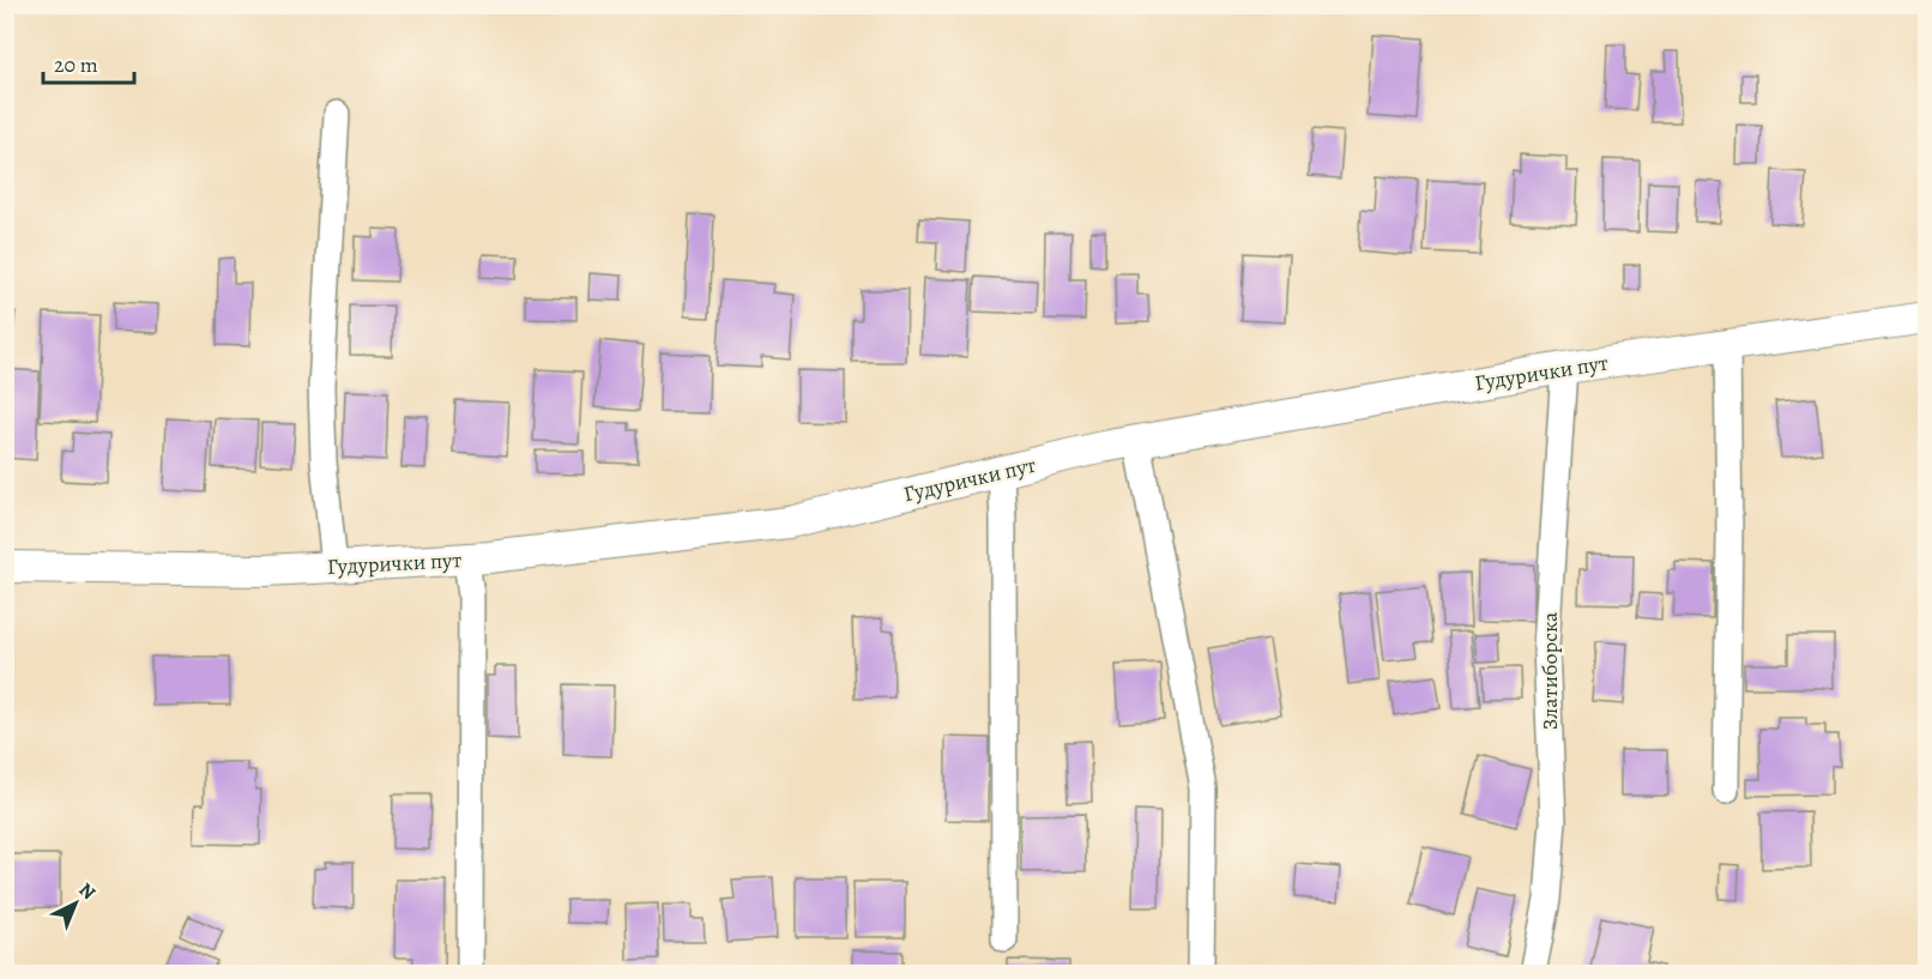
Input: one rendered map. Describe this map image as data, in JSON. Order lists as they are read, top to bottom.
{
  "streets": {
    "street": ["Гудурички пут", "Златиборска"]
  },
  "crossings": [
    ["Гудурички пут", "Златиборска"]
  ],
  "scale_bar": "20 m",
  "north": "top right"
}
